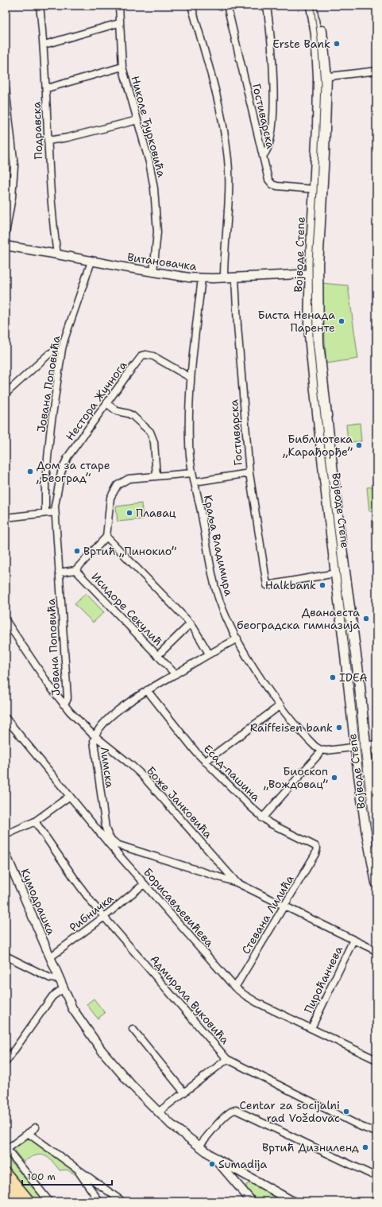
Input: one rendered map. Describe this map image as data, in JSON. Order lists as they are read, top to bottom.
{
  "streets": {
    "main road": ["Војводе Степе"],
    "street": [
      "Гостиварска",
      "Николе Ђурковића",
      "Подравска",
      "Витановачка",
      "Јована Поповића",
      "Нестора Жучнога",
      "Краља Владимира",
      "Исидоре Секулић",
      "Лимска",
      "Есад-пашина",
      "Боже Јанковића",
      "Кумодрашка",
      "Борисављевићева",
      "Рибничка",
      "Стевана Лилића",
      "Пироћанчева",
      "Адмирала Вуковића"
    ]
  },
  "crossings": [
    ["Гостиварска", "Војводе Степе"],
    ["Гостиварска", "Витановачка"],
    ["Николе Ђурковића", "Витановачка"],
    ["Подравска", "Витановачка"],
    ["Војводе Степе", "Витановачка"],
    ["Витановачка", "Јована Поповића"],
    ["Витановачка", "Краља Владимира"],
    ["Јована Поповића", "Нестора Жучнога"],
    ["Јована Поповића", "Исидоре Секулић"],
    ["Јована Поповића", "Боже Јанковића"],
    ["Нестора Жучнога", "Краља Владимира"],
    ["Краља Владимира", "Лимска"],
    ["Исидоре Секулић", "Лимска"],
    ["Лимска", "Есад-пашина"],
    ["Лимска", "Боже Јанковића"],
    ["Есад-пашина", "Стевана Лилића"],
    ["Боже Јанковића", "Стевана Лилића"],
    ["Боже Јанковића", "Пироћанчева"],
    ["Кумодрашка", "Рибничка"],
    ["Борисављевићева", "Рибничка"],
    ["Борисављевићева", "Стевана Лилића"],
    ["Борисављевићева", "Пироћанчева"],
    ["Рибничка", "Адмирала Вуковића"]
  ],
  "places": [
    "Erste Bank",
    "Биста Ненада Паренте",
    "Библиотека „Карађорђе”",
    "Дом за старе „Београд”",
    "Плавац",
    "Вртић „Пинокио”",
    "Halkbank",
    "Дванаеста београдска гимназија",
    "IDEA",
    "Raiffeisen bank",
    "Биоскоп „Вождовац”",
    "Centar za socijalni rad Voždovac",
    "Вртић Дизниленд",
    "Sumadija"
  ],
  "scale_bar": "100 m"
}
